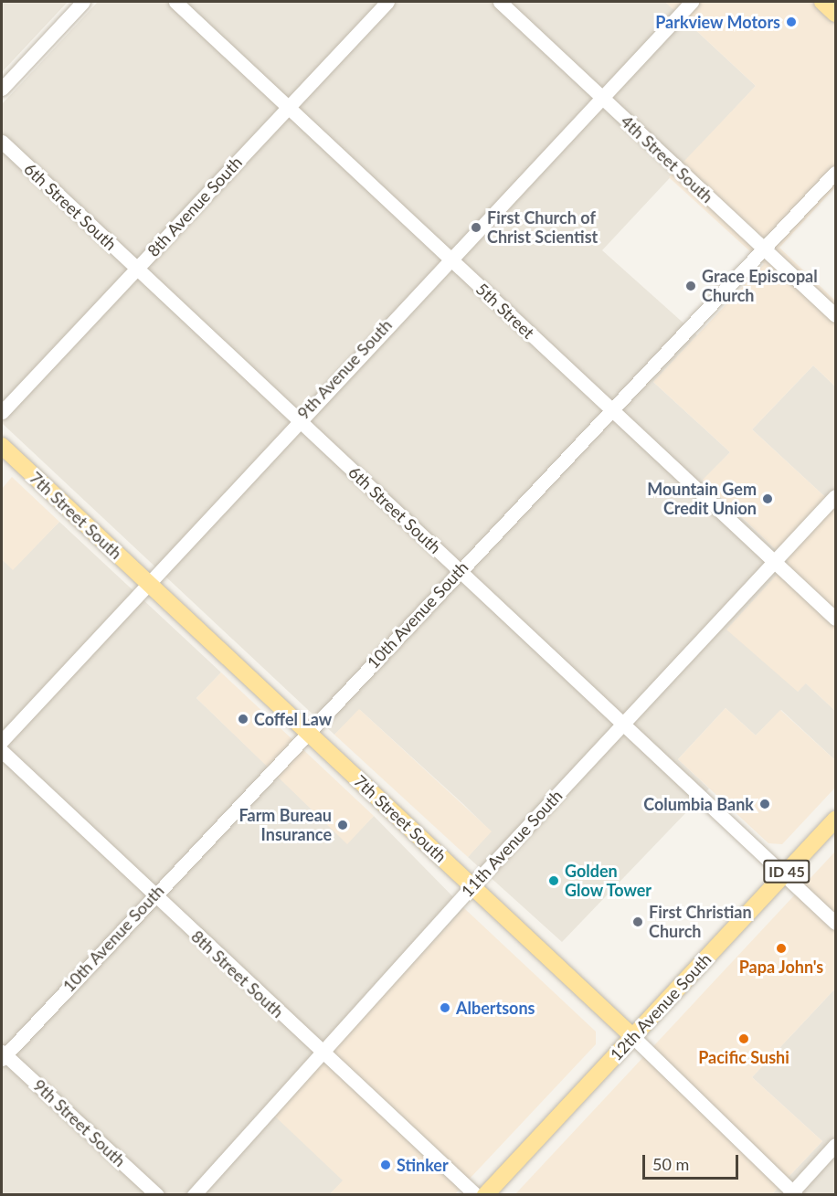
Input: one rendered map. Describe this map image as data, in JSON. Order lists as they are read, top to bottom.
{
  "streets": {
    "main road": ["7th Street South", "ID 45", "12th Avenue South"],
    "street": [
      "4th Street South",
      "6th Street South",
      "8th Avenue South",
      "5th Street",
      "9th Avenue South",
      "10th Avenue South",
      "11th Avenue South",
      "8th Street South",
      "9th Street South"
    ]
  },
  "crossings": [
    ["4th Street South", "9th Avenue South"],
    ["4th Street South", "10th Avenue South"],
    ["6th Street South", "8th Avenue South"],
    ["6th Street South", "9th Avenue South"],
    ["6th Street South", "10th Avenue South"],
    ["6th Street South", "11th Avenue South"],
    ["6th Street South", "12th Avenue South"],
    ["8th Avenue South", "5th Street"],
    ["5th Street", "9th Avenue South"],
    ["5th Street", "10th Avenue South"],
    ["5th Street", "11th Avenue South"],
    ["9th Avenue South", "7th Street South"],
    ["7th Street South", "10th Avenue South"],
    ["7th Street South", "11th Avenue South"],
    ["7th Street South", "12th Avenue South"],
    ["10th Avenue South", "8th Street South"],
    ["10th Avenue South", "9th Street South"],
    ["11th Avenue South", "8th Street South"]
  ],
  "places": [
    "Parkview Motors",
    "First Church of Christ Scientist",
    "Grace Episcopal Church",
    "Mountain Gem Credit Union",
    "Coffel Law",
    "Columbia Bank",
    "Farm Bureau Insurance",
    "Golden Glow Tower",
    "First Christian Church",
    "Papa John's",
    "Albertsons",
    "Pacific Sushi",
    "Stinker"
  ],
  "scale_bar": "50 m"
}
